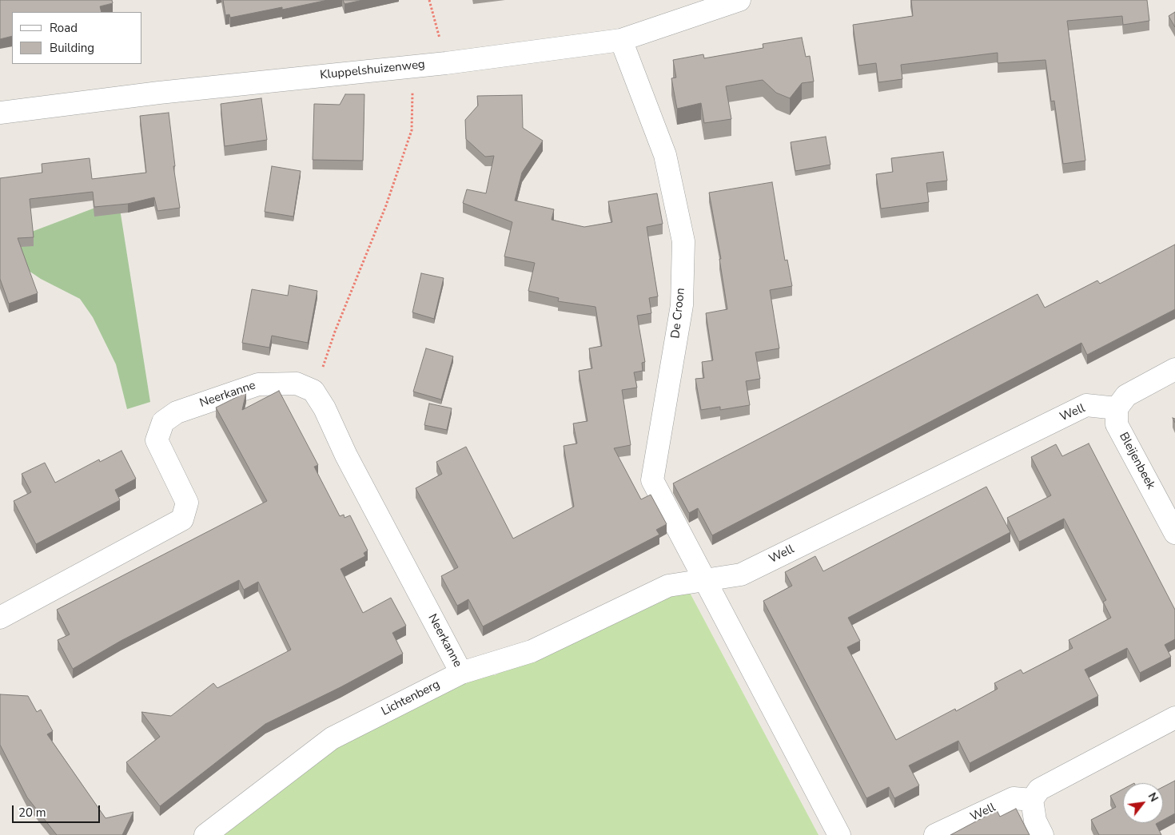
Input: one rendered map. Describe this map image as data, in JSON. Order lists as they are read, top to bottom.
{
  "streets": {
    "street": [
      "Kluppelshuizenweg",
      "De Croon",
      "Neerkanne",
      "Well",
      "Bleijenbeek",
      "Lichtenberg"
    ]
  },
  "crossings": [
    ["Kluppelshuizenweg", "De Croon"],
    ["De Croon", "Well"],
    ["De Croon", "Lichtenberg"],
    ["Neerkanne", "Lichtenberg"],
    ["Well", "Bleijenbeek"],
    ["Well", "Lichtenberg"]
  ],
  "legend": ["Road", "Building"],
  "scale_bar": "20 m",
  "north": "top right"
}
